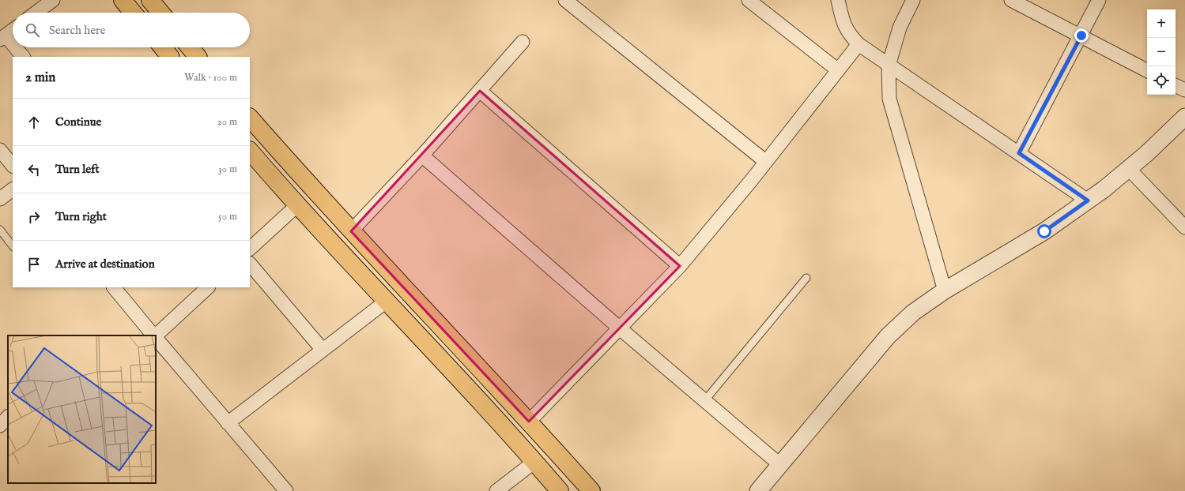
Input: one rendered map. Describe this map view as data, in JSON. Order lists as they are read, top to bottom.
{
  "page": {
    "map_buttons": ["+", "−"],
    "search": "Search here",
    "heading": ["2 min", "Walk · 100 m"],
    "list": [
      ["Continue", "20 m"],
      ["Turn left", "30 m"],
      ["Turn right", "50 m"],
      "Arrive at destination"
    ]
  }
}
